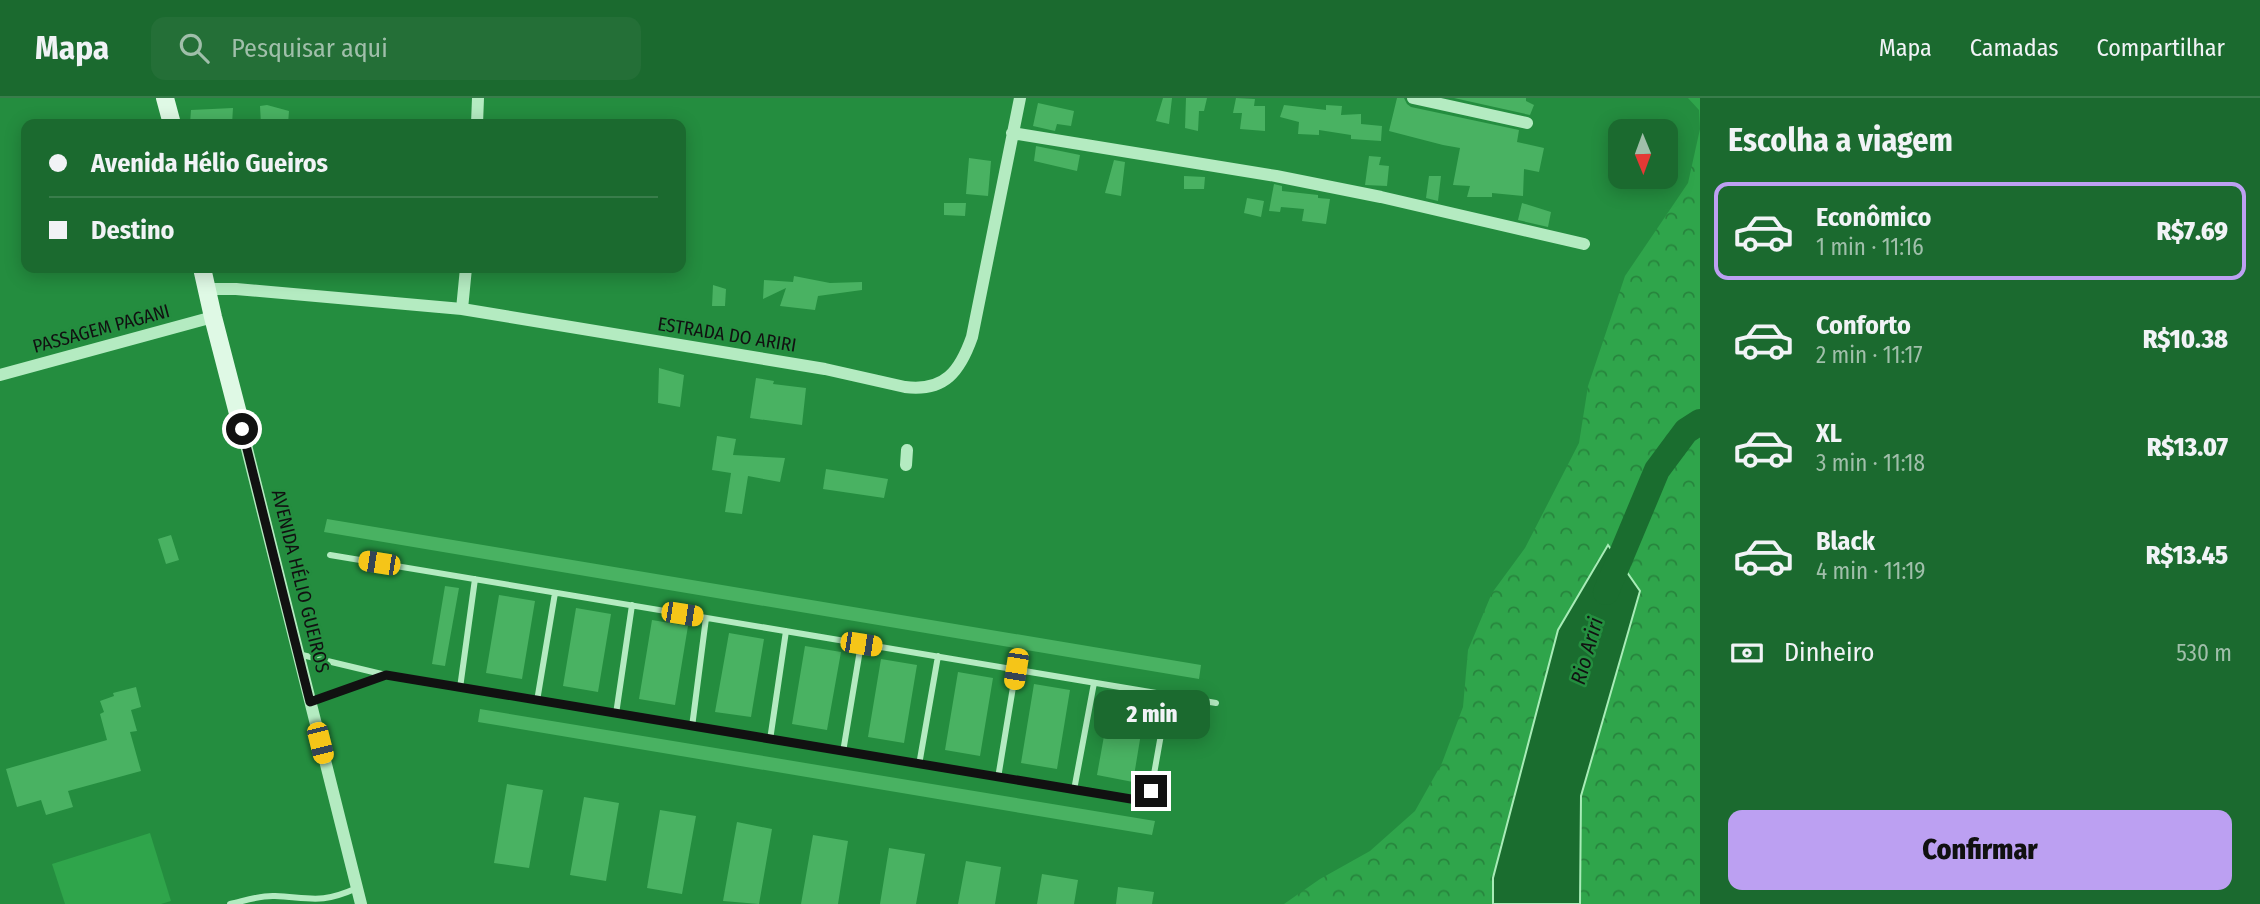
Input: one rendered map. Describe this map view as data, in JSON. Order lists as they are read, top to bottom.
{
  "streets": {
    "main road": ["AVENIDA HÉLIO GUEIROS"],
    "street": ["PASSAGEM PAGANI", "ESTRADA DO ARIRI"]
  },
  "crossings": [
    ["PASSAGEM PAGANI", "AVENIDA HÉLIO GUEIROS"],
    ["ESTRADA DO ARIRI", "AVENIDA HÉLIO GUEIROS"]
  ],
  "water": ["Rio Ariri"],
  "north": "bottom",
  "page": {
    "header": "Mapa",
    "search": "Pesquisar aqui",
    "nav": ["Mapa", "Camadas", "Compartilhar"],
    "heading": "Escolha a viagem",
    "banner": ["Avenida Hélio Gueiros", "Destino"],
    "list": [
      {
        "name": "Econômico",
        "note": "1 min · 11:16",
        "value": "R$7.69"
      },
      {
        "name": "Conforto",
        "note": "2 min · 11:17",
        "value": "R$10.38"
      },
      {
        "name": "XL",
        "note": "3 min · 11:18",
        "value": "R$13.07"
      },
      {
        "name": "Black",
        "note": "4 min · 11:19",
        "value": "R$13.45"
      }
    ],
    "pay": ["Dinheiro", "530 m"],
    "bubble": "2 min",
    "buttons": "Confirmar"
  }
}
